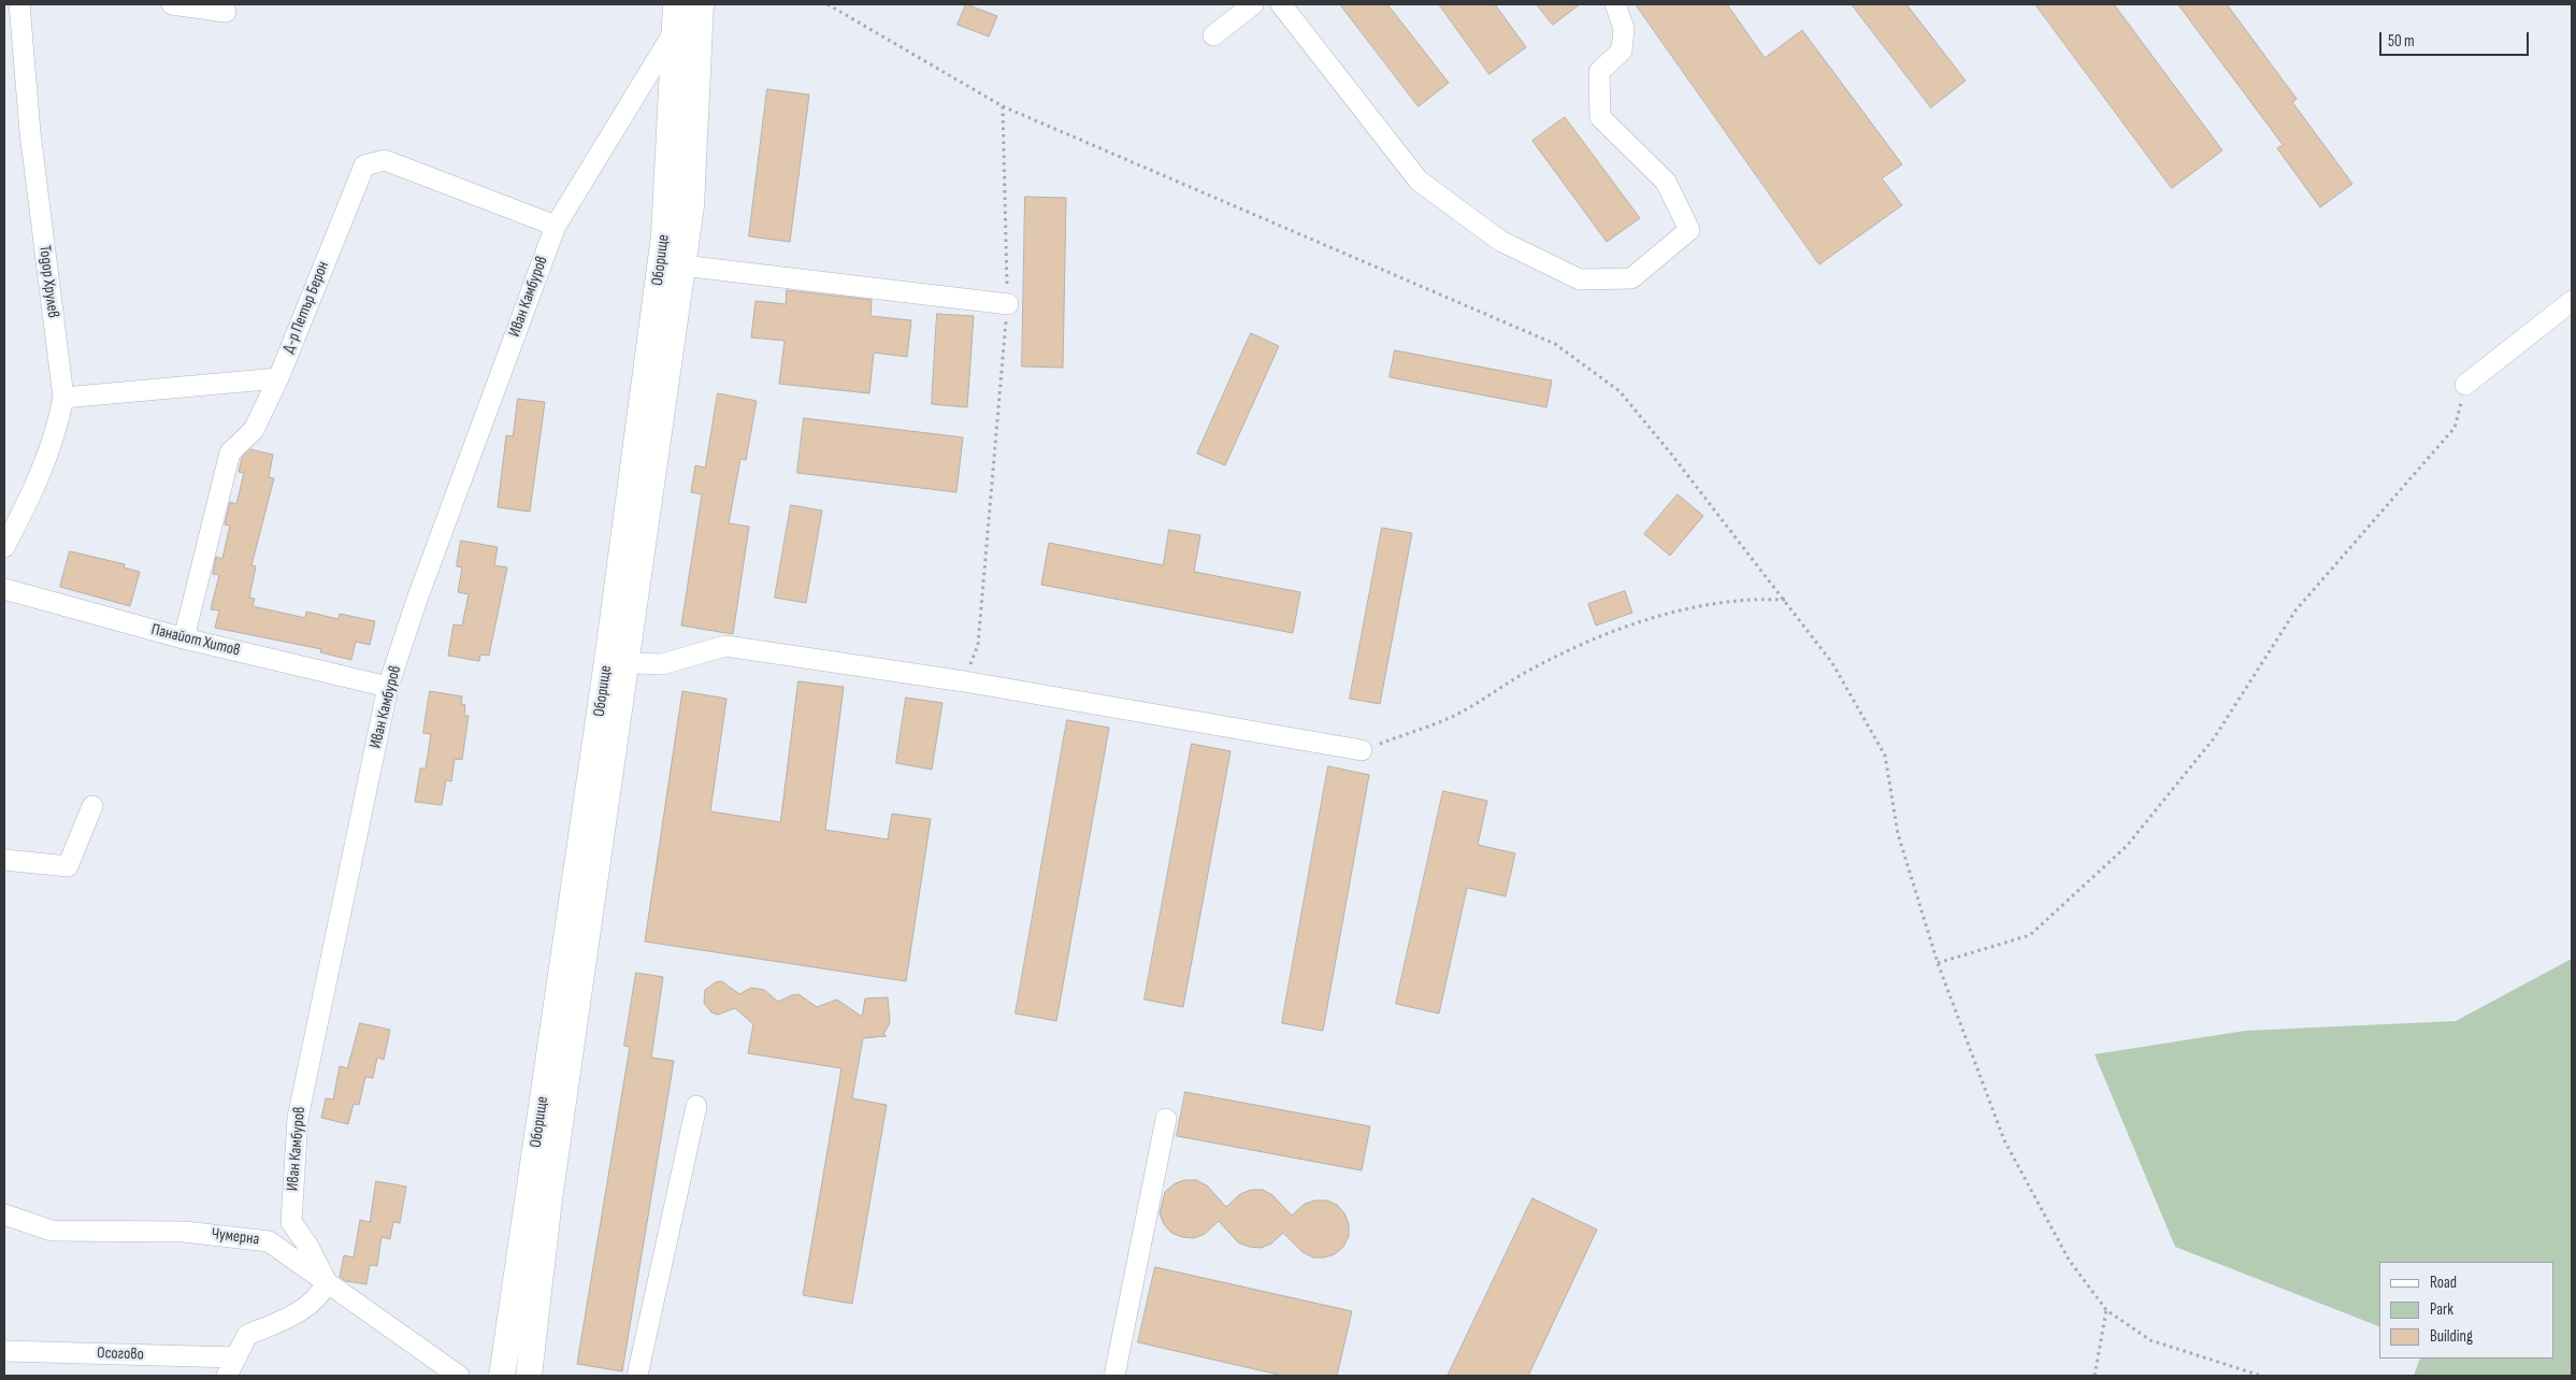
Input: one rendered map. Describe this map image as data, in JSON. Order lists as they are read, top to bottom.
{
  "streets": {
    "main road": ["Оборище"],
    "street": [
      "Тодор Хрулев",
      "Иван Камбуров",
      "Д-р Петър Берон",
      "Панайот Хитов",
      "Чумерна",
      "Осогово"
    ]
  },
  "crossings": [
    ["Оборище", "Иван Камбуров"],
    ["Иван Камбуров", "Д-р Петър Берон"],
    ["Иван Камбуров", "Панайот Хитов"],
    ["Иван Камбуров", "Чумерна"],
    ["Д-р Петър Берон", "Панайот Хитов"]
  ],
  "legend": ["Road", "Park", "Building"],
  "scale_bar": "50 m"
}
